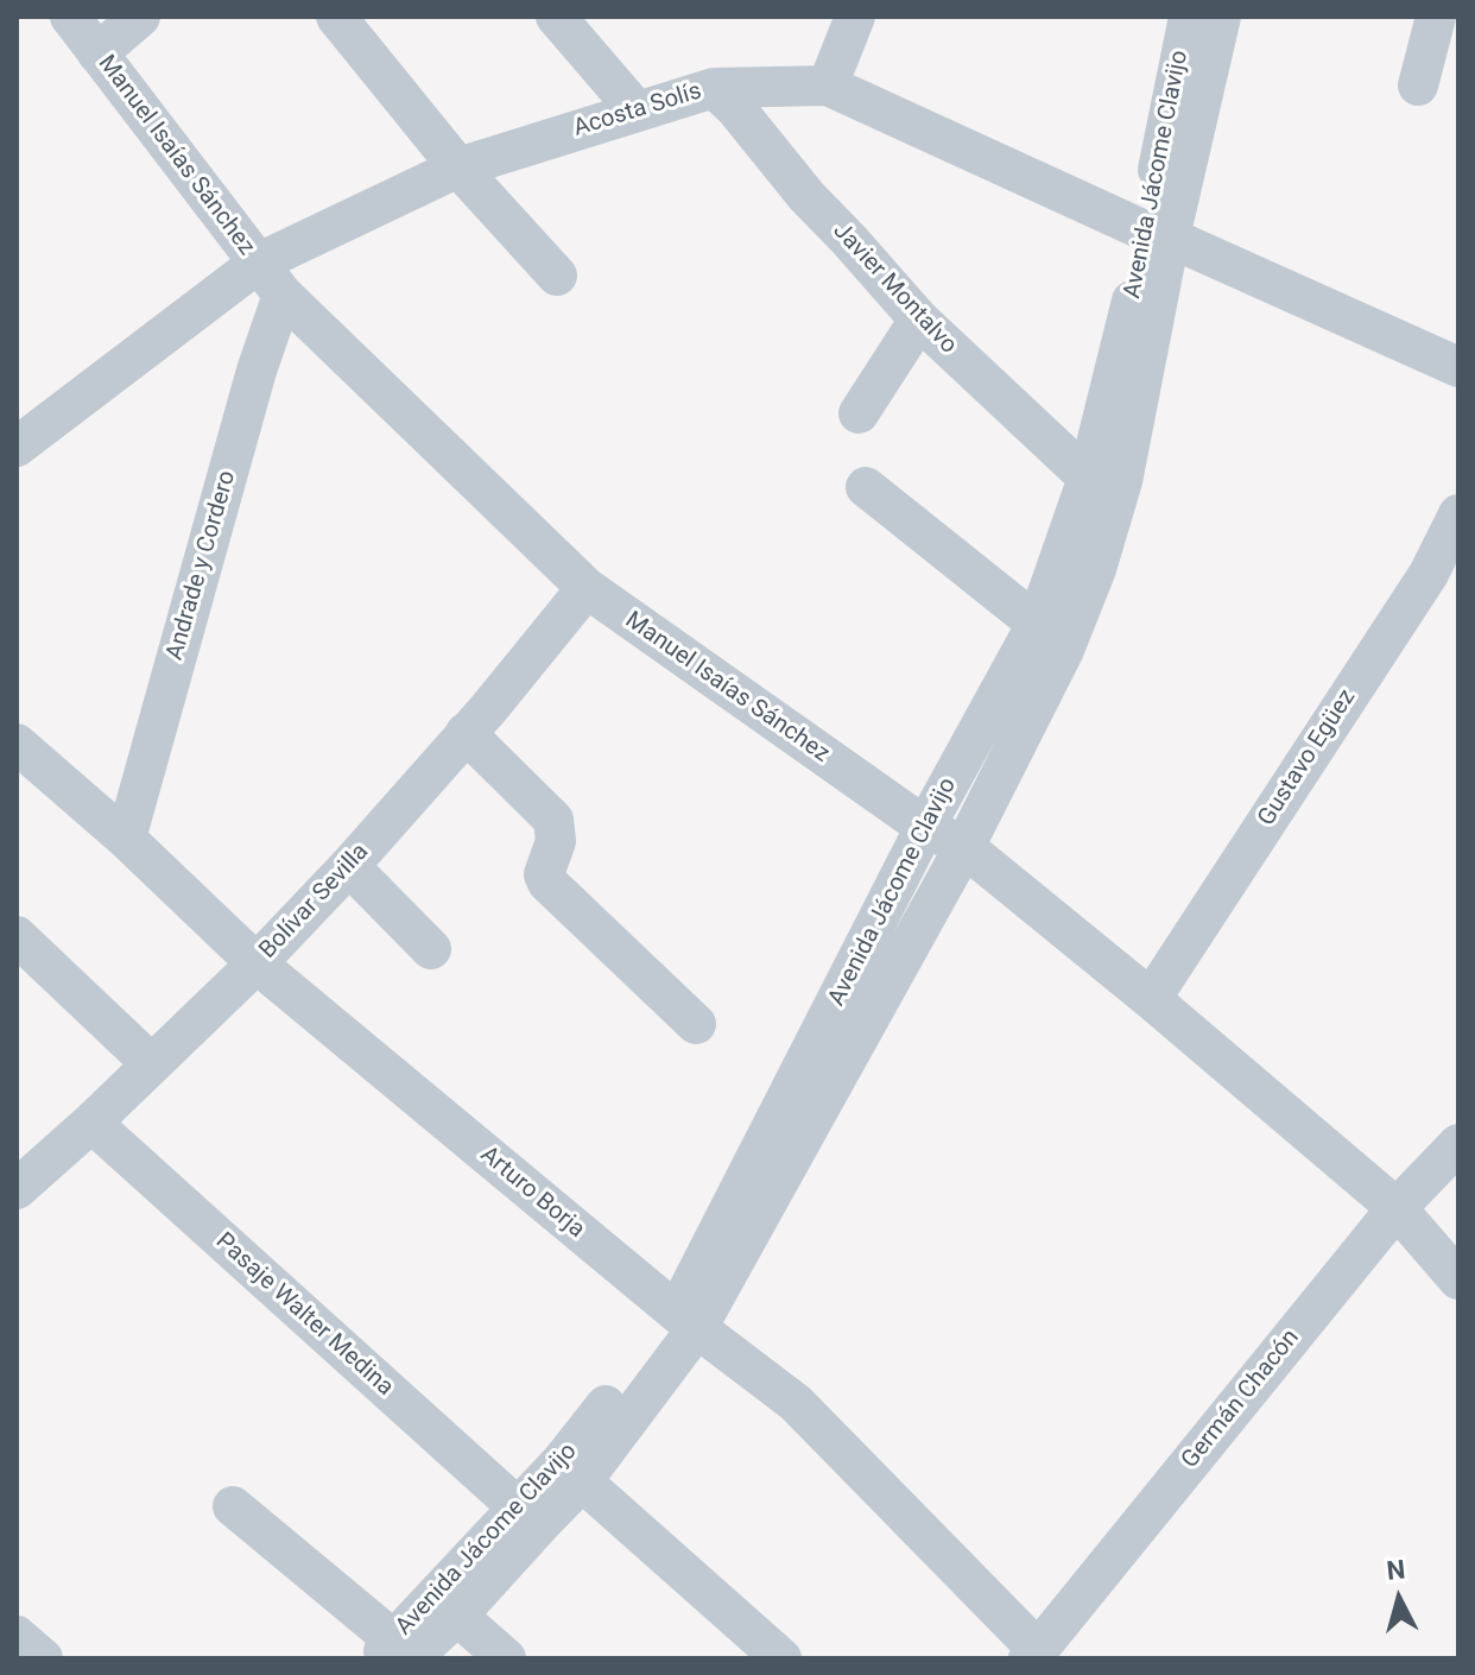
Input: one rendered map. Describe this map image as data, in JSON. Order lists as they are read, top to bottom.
{
  "streets": {
    "street": [
      "Acosta Solís",
      "Manuel Isaías Sánchez",
      "Avenida Jácome Clavijo",
      "Javier Montalvo",
      "Andrade y Cordero",
      "Gustavo Egüez",
      "Bolívar Sevilla",
      "Arturo Borja",
      "Pasaje Walter Medina",
      "Germán Chacón"
    ]
  },
  "crossings": [
    ["Acosta Solís", "Manuel Isaías Sánchez"],
    ["Acosta Solís", "Avenida Jácome Clavijo"],
    ["Acosta Solís", "Javier Montalvo"],
    ["Manuel Isaías Sánchez", "Avenida Jácome Clavijo"],
    ["Manuel Isaías Sánchez", "Andrade y Cordero"],
    ["Manuel Isaías Sánchez", "Gustavo Egüez"],
    ["Manuel Isaías Sánchez", "Bolívar Sevilla"],
    ["Manuel Isaías Sánchez", "Germán Chacón"],
    ["Avenida Jácome Clavijo", "Javier Montalvo"],
    ["Avenida Jácome Clavijo", "Arturo Borja"],
    ["Avenida Jácome Clavijo", "Pasaje Walter Medina"],
    ["Andrade y Cordero", "Arturo Borja"],
    ["Bolívar Sevilla", "Arturo Borja"],
    ["Bolívar Sevilla", "Pasaje Walter Medina"],
    ["Arturo Borja", "Germán Chacón"]
  ],
  "north": "top"
}
